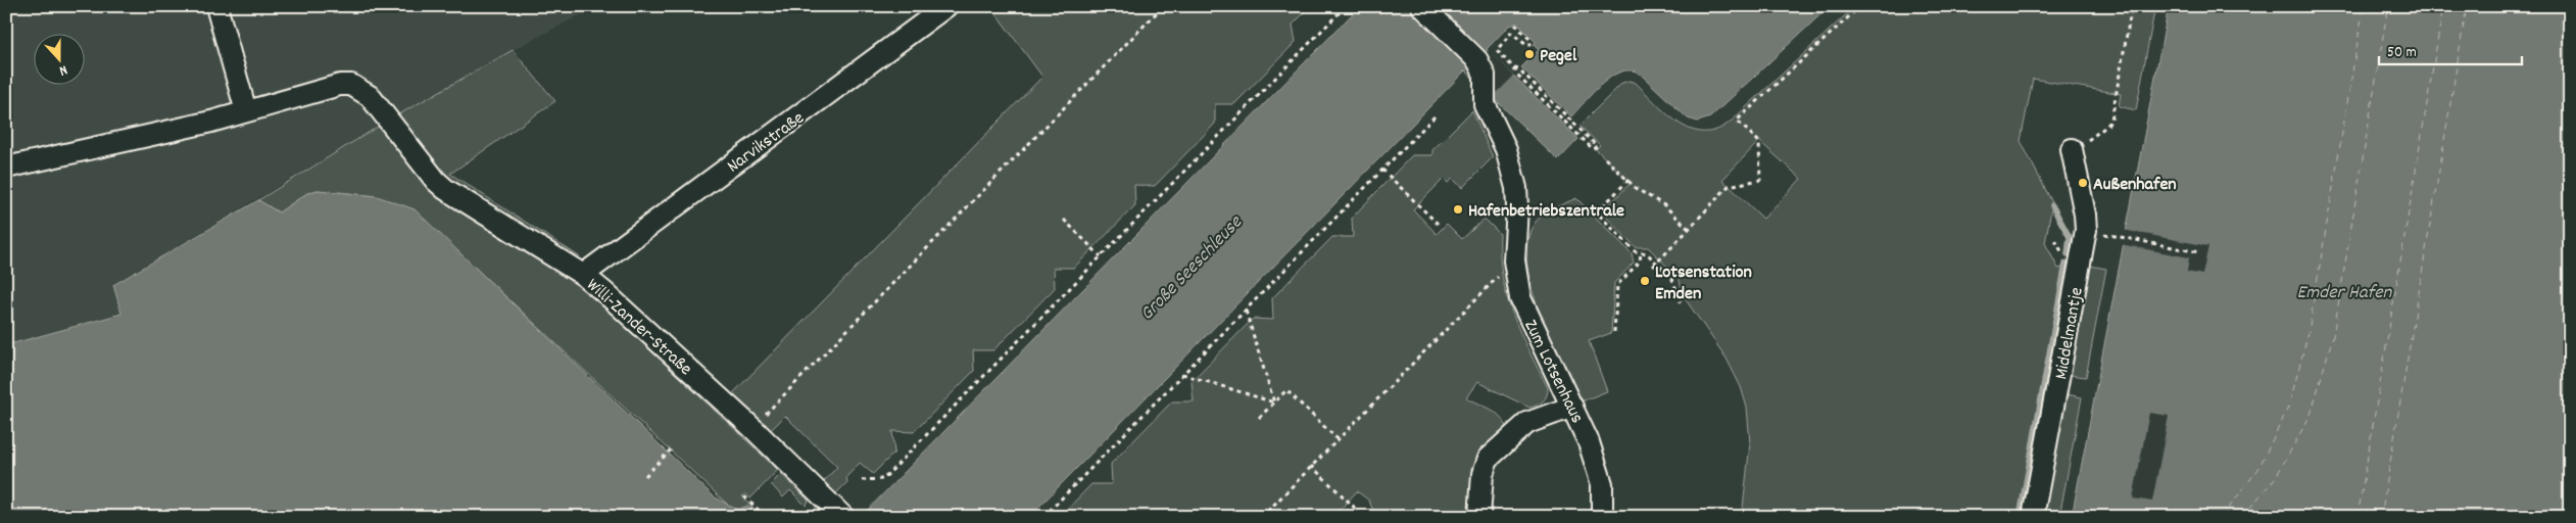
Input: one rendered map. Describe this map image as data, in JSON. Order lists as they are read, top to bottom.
{
  "streets": {
    "street": [
      "Narvikstraße",
      "Willi-Zander-Straße",
      "Middelmantje",
      "Zum Lotsenhaus"
    ]
  },
  "crossings": [
    ["Narvikstraße", "Willi-Zander-Straße"]
  ],
  "water": ["Große Seeschleuse", "Emder Hafen"],
  "places": [
    "Pegel",
    "Außenhafen",
    "Hafenbetriebszentrale",
    "Lotsenstation Emden"
  ],
  "scale_bar": "50 m",
  "north": "bottom"
}
